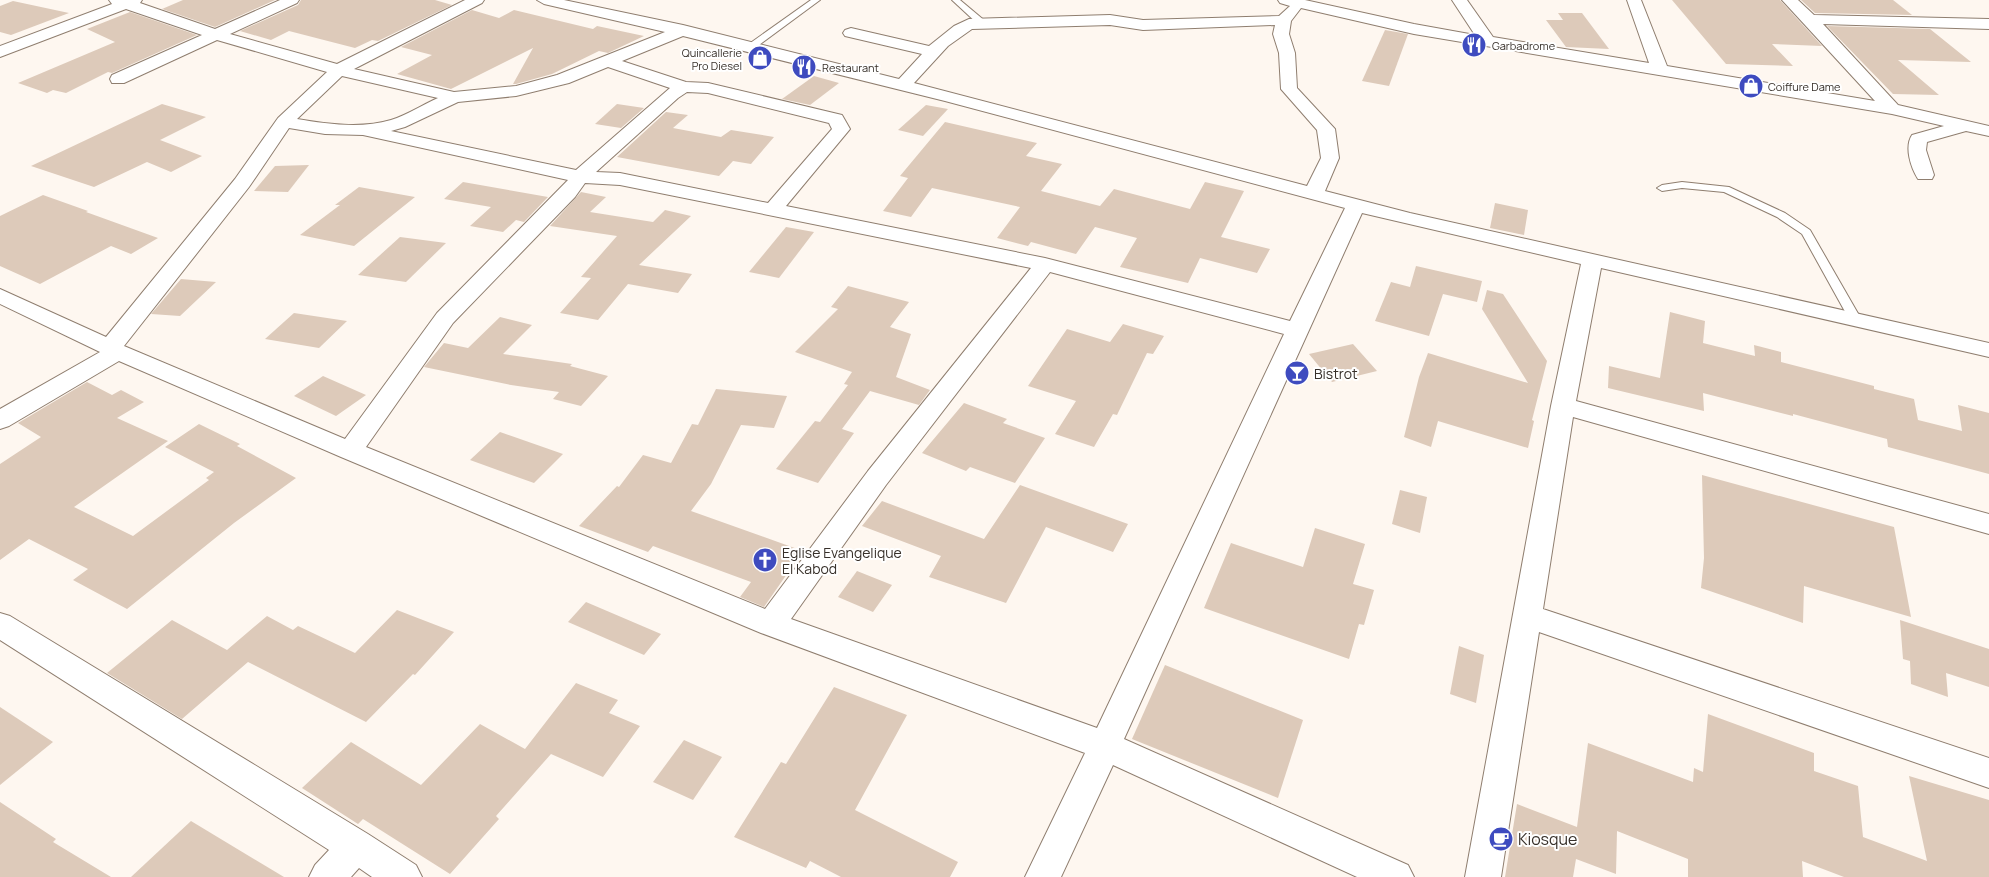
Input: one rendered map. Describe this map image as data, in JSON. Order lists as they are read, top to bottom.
{
  "places": {
    "restaurant": ["Garbadrome", "Restaurant"],
    "shop": ["Quincallerie Pro Diesel", "Coiffure Dame"],
    "bar": ["Bistrot"],
    "church": ["Eglise Evangelique El Kabod"],
    "cafe": ["Kiosque"]
  }
}
